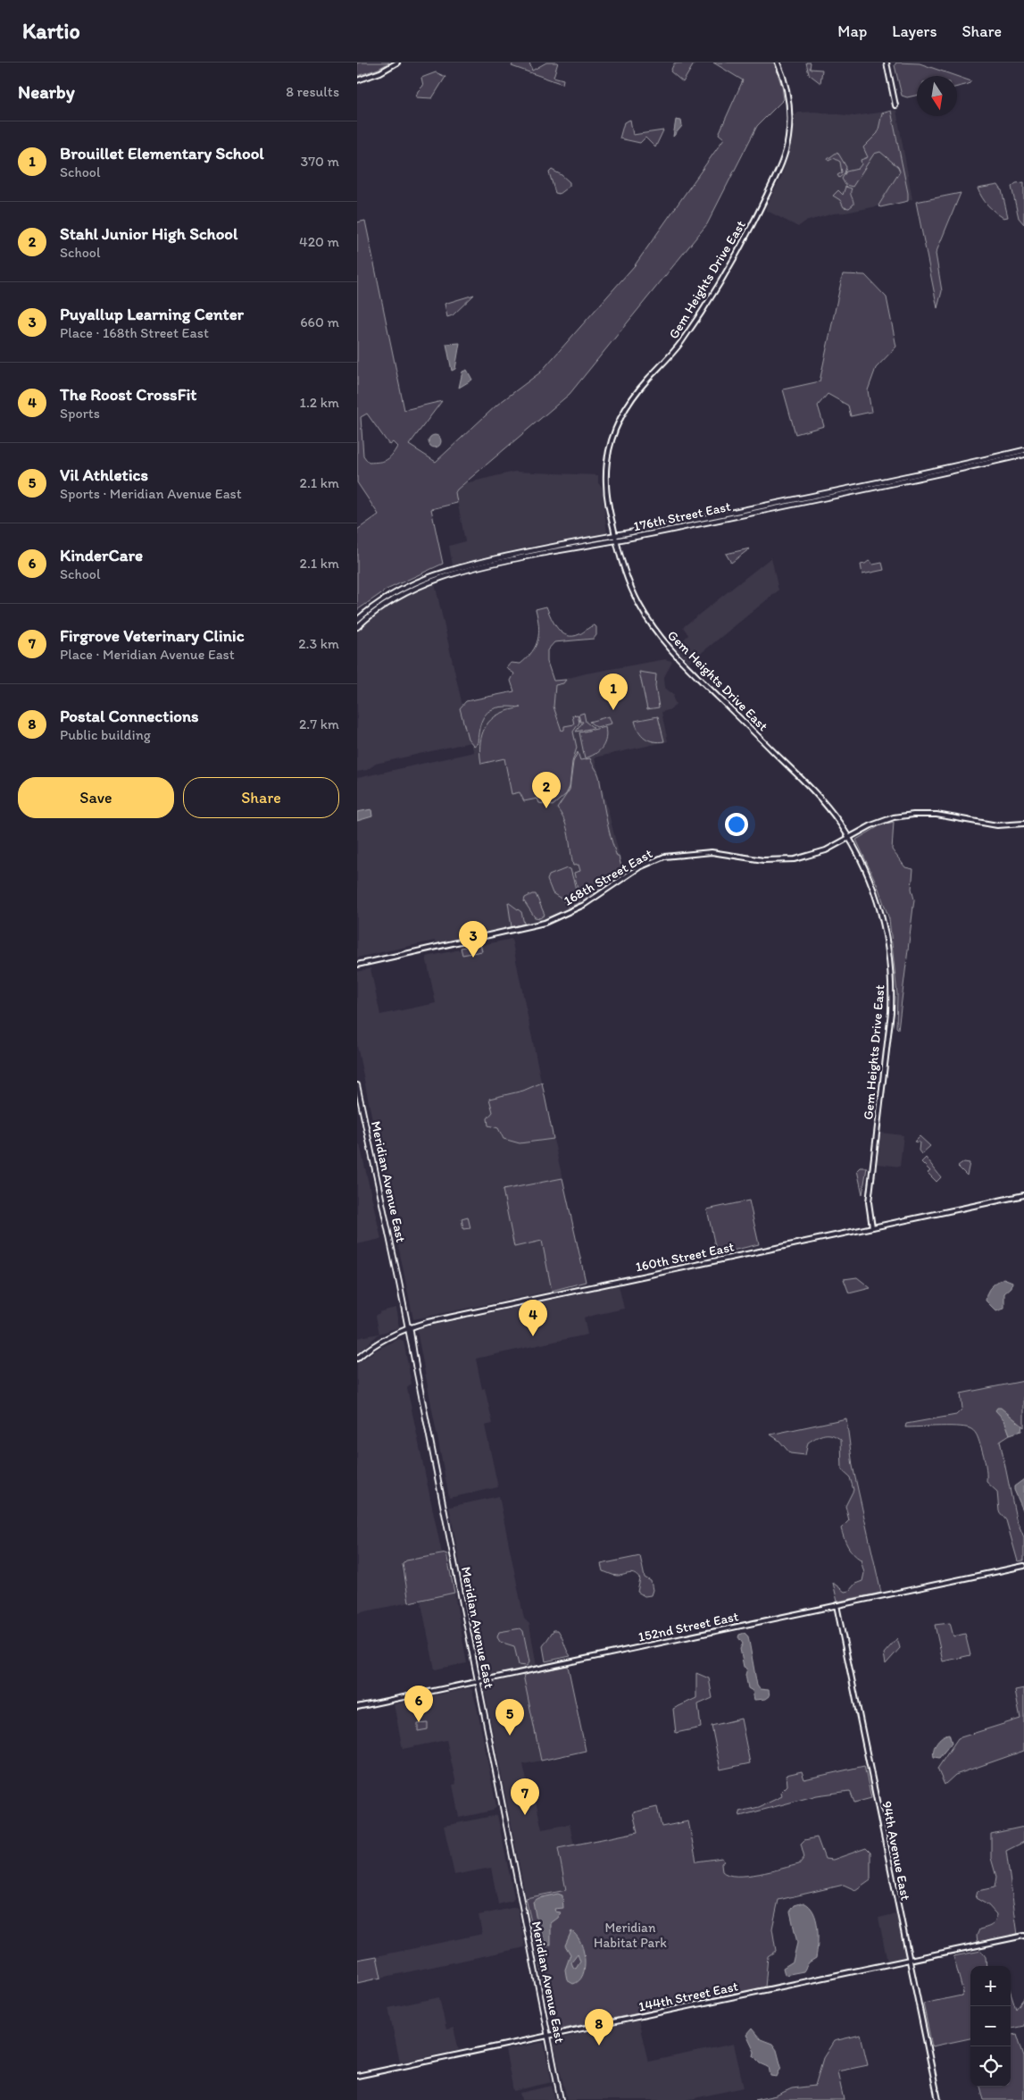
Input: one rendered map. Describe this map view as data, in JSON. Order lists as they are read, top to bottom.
{
  "streets": {
    "main road": ["176th Street East", "Meridian Avenue East"],
    "street": [
      "Gem Heights Drive East",
      "168th Street East",
      "160th Street East",
      "152nd Street East",
      "94th Avenue East",
      "144th Street East"
    ]
  },
  "crossings": [
    ["Gem Heights Drive East", "176th Street East"],
    ["Gem Heights Drive East", "168th Street East"],
    ["Gem Heights Drive East", "160th Street East"],
    ["Meridian Avenue East", "160th Street East"],
    ["Meridian Avenue East", "152nd Street East"],
    ["Meridian Avenue East", "144th Street East"],
    ["152nd Street East", "94th Avenue East"],
    ["94th Avenue East", "144th Street East"]
  ],
  "parks": ["Meridian Habitat Park"],
  "north": "bottom",
  "page": {
    "header": "Kartio",
    "nav": ["Map", "Layers", "Share"],
    "heading": ["Nearby", "8 results"],
    "list": [
      {
        "mark": "1",
        "name": "Brouillet Elementary School",
        "note": "School",
        "value": "370 m"
      },
      {
        "mark": "2",
        "name": "Stahl Junior High School",
        "note": "School",
        "value": "420 m"
      },
      {
        "mark": "3",
        "name": "Puyallup Learning Center",
        "note": "Place · 168th Street East",
        "value": "660 m"
      },
      {
        "mark": "4",
        "name": "The Roost CrossFit",
        "note": "Sports",
        "value": "1.2 km"
      },
      {
        "mark": "5",
        "name": "Vil Athletics",
        "note": "Sports · Meridian Avenue East",
        "value": "2.1 km"
      },
      {
        "mark": "6",
        "name": "KinderCare",
        "note": "School",
        "value": "2.1 km"
      },
      {
        "mark": "7",
        "name": "Firgrove Veterinary Clinic",
        "note": "Place · Meridian Avenue East",
        "value": "2.3 km"
      },
      {
        "mark": "8",
        "name": "Postal Connections",
        "note": "Public building",
        "value": "2.7 km"
      }
    ],
    "pins": [
      "1",
      "2",
      "3",
      "4",
      "6",
      "5",
      "7",
      "8"
    ],
    "buttons": ["Save", "Share"],
    "map_buttons": ["+", "−"]
  }
}
